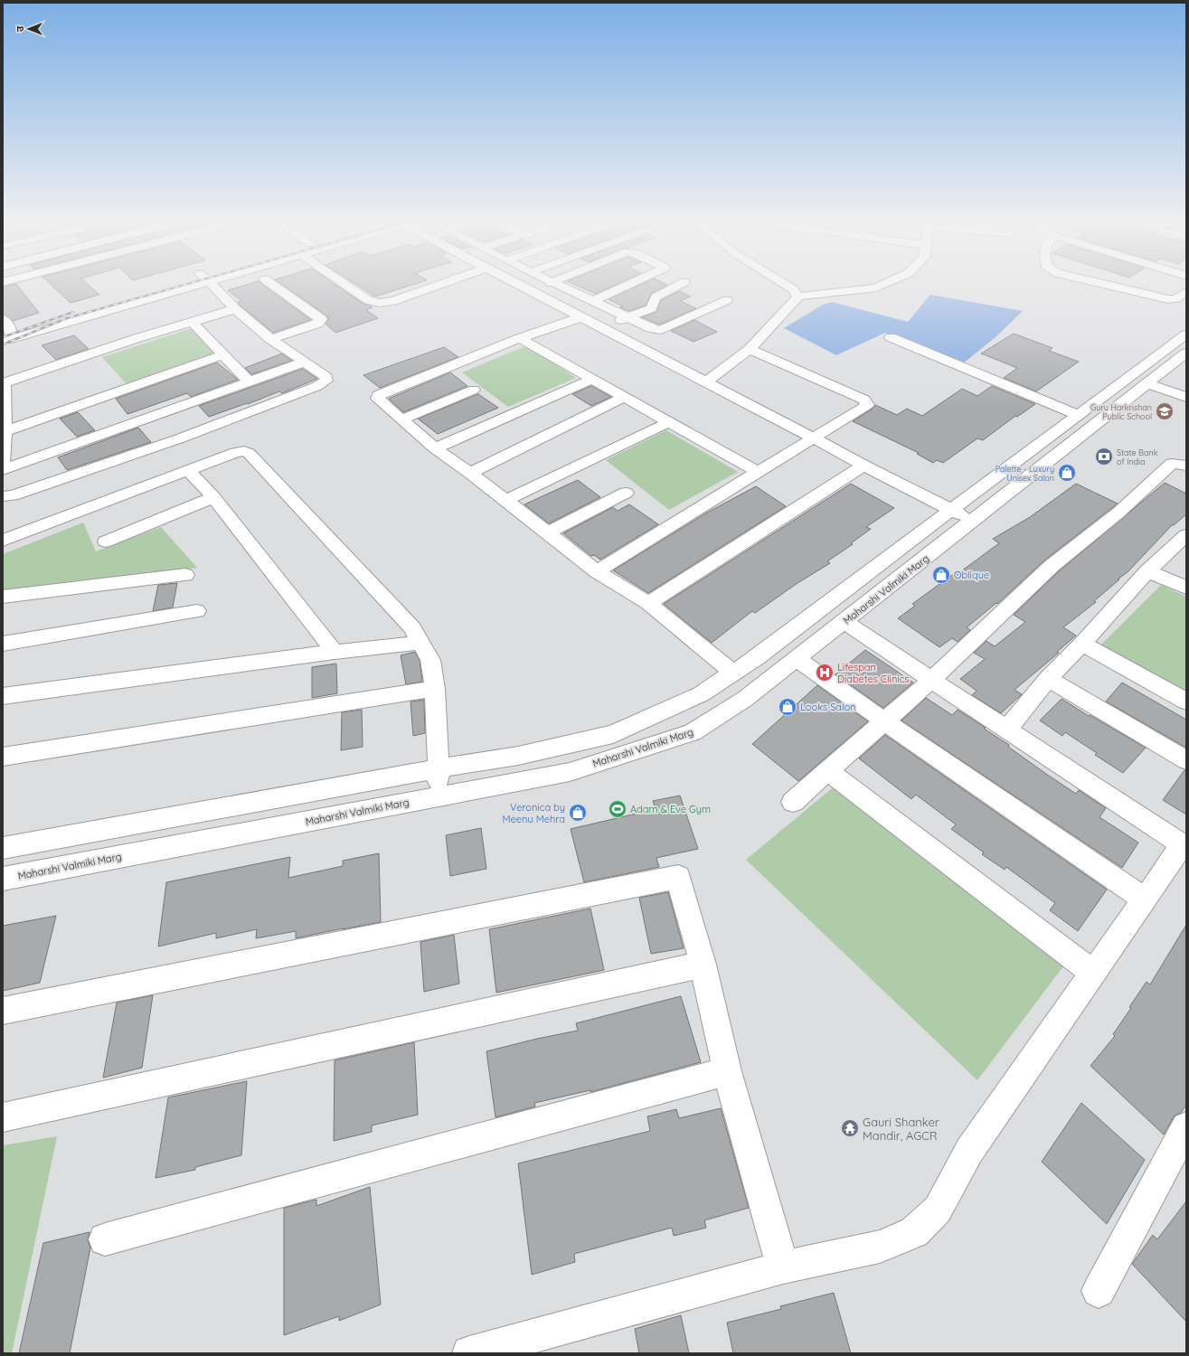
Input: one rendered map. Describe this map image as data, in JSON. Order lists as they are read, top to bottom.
{
  "streets": {
    "street": ["Maharshi Valmiki Marg"]
  },
  "places": {
    "school or university": ["Guru Harkrishan Public School"],
    "bank": ["State Bank of India"],
    "shop": [
      "Palette - Luxury Unisex Salon",
      "Oblique",
      "Looks Salon",
      "Veronica by Meenu Mehra"
    ],
    "hospital": ["Lifespan Diabetes Clinics"],
    "sports": ["Adam & Eve Gym"],
    "temple": ["Gauri Shanker Mandir, AGCR"]
  },
  "north": "left"
}
